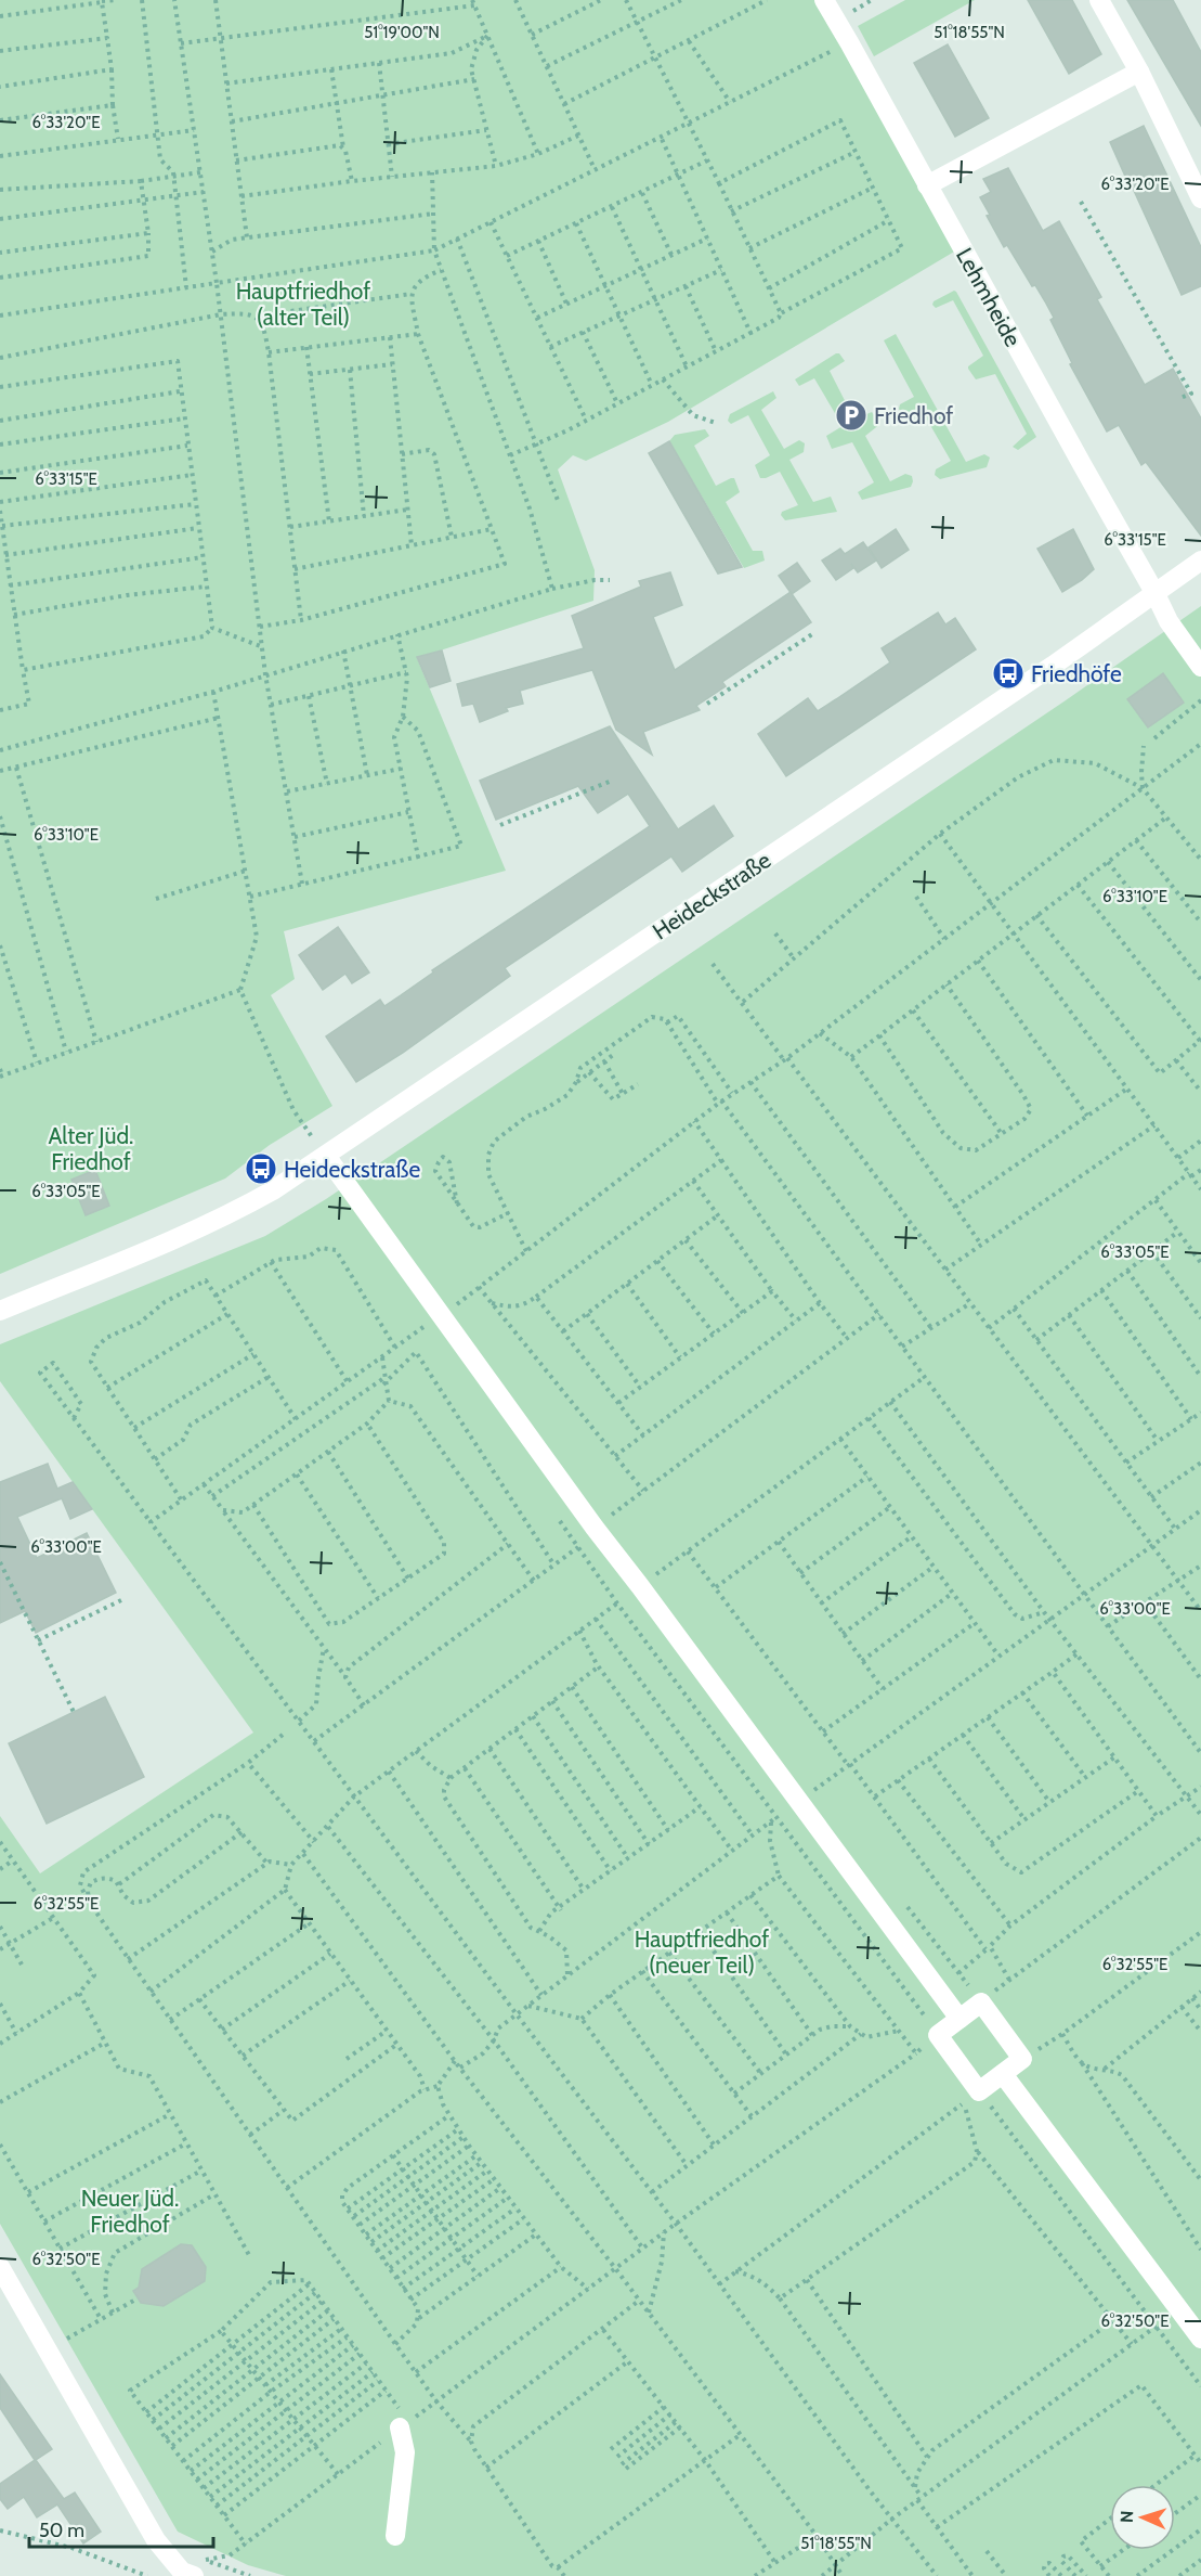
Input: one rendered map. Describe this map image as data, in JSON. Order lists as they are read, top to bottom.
{
  "streets": {
    "street": ["Lehmheide", "Heideckstraße"]
  },
  "crossings": [
    ["Lehmheide", "Heideckstraße"]
  ],
  "parks": [
    "Hauptfriedhof (alter Teil)",
    "Alter Jüd. Friedhof",
    "Hauptfriedhof (neuer Teil)",
    "Neuer Jüd. Friedhof"
  ],
  "places": {
    "parking": ["Friedhof"],
    "bus stop": ["Friedhöfe", "Heideckstraße"]
  },
  "scale_bar": "50 m",
  "north": "left",
  "coordinates": [
    "51°19'00\"N",
    "51°18'55\"N",
    "6°33'20\"E",
    "6°33'15\"E",
    "6°33'10\"E",
    "6°33'05\"E",
    "6°33'00\"E",
    "6°32'55\"E",
    "6°32'50\"E"
  ]
}
